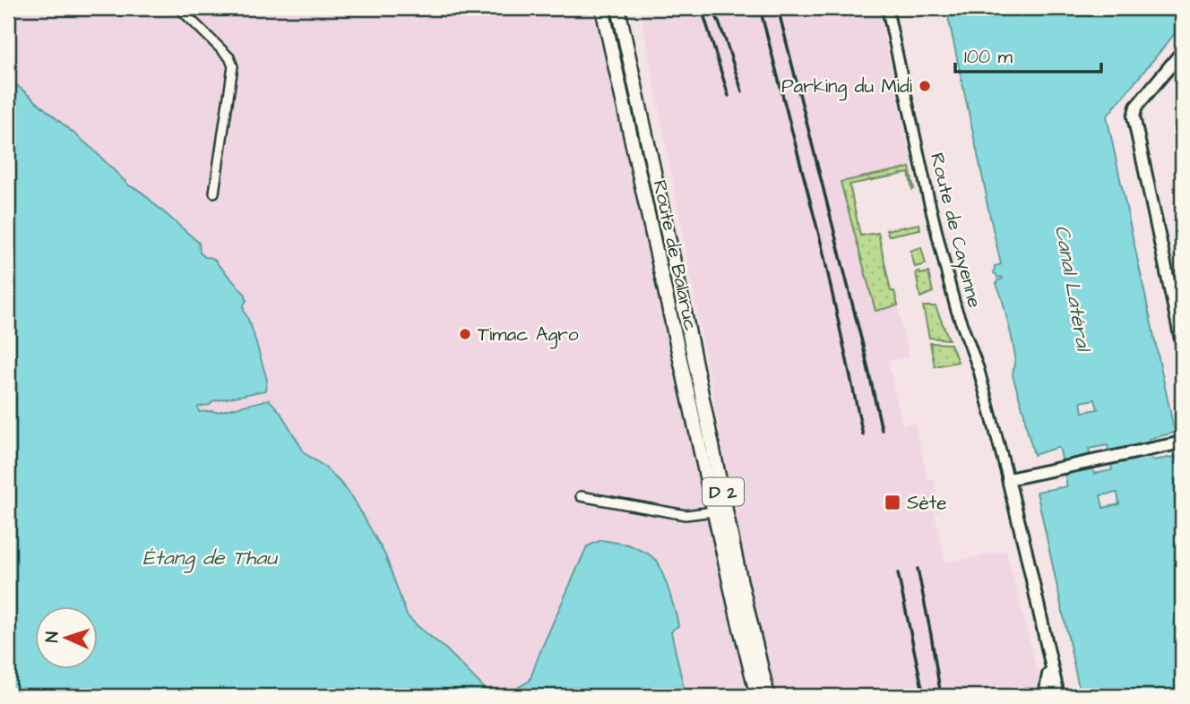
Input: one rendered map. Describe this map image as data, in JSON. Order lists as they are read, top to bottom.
{
  "streets": {
    "main road": ["Route de Balaruc", "D 2"],
    "street": ["Route de Cayenne"]
  },
  "crossings": [
    ["Route de Balaruc", "D 2"]
  ],
  "water": ["Canal Latéral", "Étang de Thau"],
  "places": {
    "other": ["Parking du Midi", "Timac Agro"],
    "transit": ["Sète"]
  },
  "scale_bar": "100 m",
  "north": "left"
}
